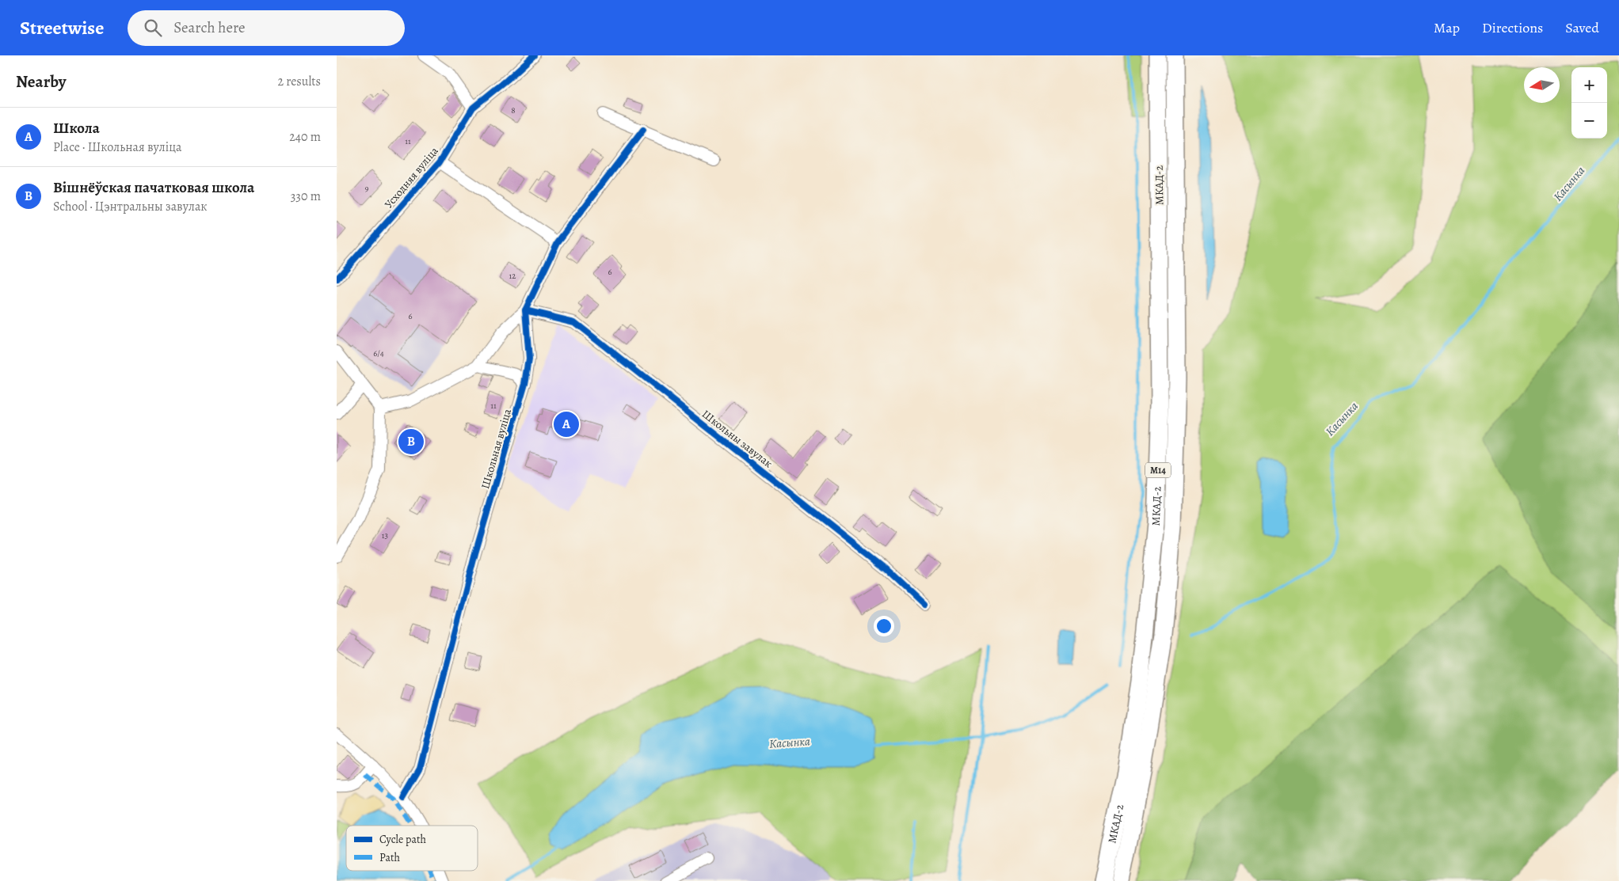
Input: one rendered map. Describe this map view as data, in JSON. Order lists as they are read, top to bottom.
{
  "streets": {
    "highway": ["МКАД-2", "М14"],
    "street": ["Усходняя вуліца", "Школьны завулак", "Школьная вуліца"]
  },
  "crossings": [
    ["Школьны завулак", "Школьная вуліца"]
  ],
  "water": ["Касынка"],
  "house_numbers": [
    "8",
    "11",
    "9",
    "6",
    "12",
    "6",
    "6/4",
    "11",
    "13"
  ],
  "legend": ["Cycle path", "Path"],
  "north": "left",
  "page": {
    "header": "Streetwise",
    "search": "Search here",
    "nav": ["Map", "Directions", "Saved"],
    "heading": ["Nearby", "2 results"],
    "map_buttons": ["+", "−"],
    "list": [
      {
        "mark": "A",
        "name": "Школа",
        "note": "Place · Школьная вуліца",
        "value": "240 m"
      },
      {
        "mark": "B",
        "name": "Вішнёўская пачатковая школа",
        "note": "School · Цэнтральны завулак",
        "value": "330 m"
      }
    ],
    "pins": ["A", "B"]
  }
}
